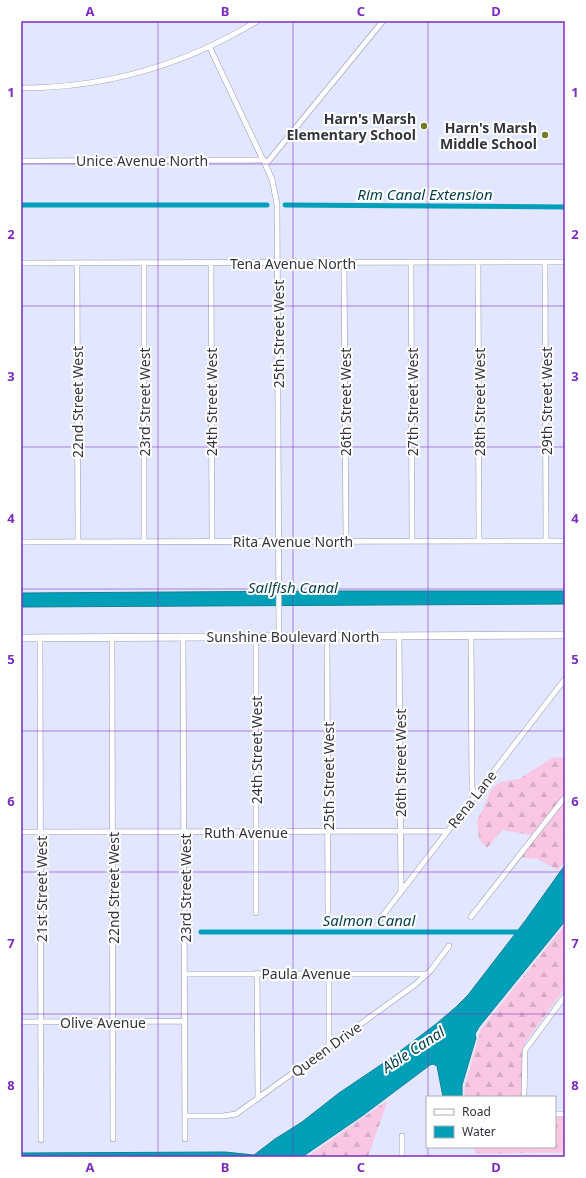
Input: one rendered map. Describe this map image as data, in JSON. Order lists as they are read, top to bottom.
{
  "streets": {
    "street": [
      "Unice Avenue North",
      "Tena Avenue North",
      "25th Street West",
      "29th Street West",
      "22nd Street West",
      "23rd Street West",
      "24th Street West",
      "26th Street West",
      "27th Street West",
      "28th Street West",
      "Rita Avenue North",
      "Sunshine Boulevard North",
      "Rena Lane",
      "Ruth Avenue",
      "21st Street West",
      "Paula Avenue",
      "Olive Avenue",
      "Queen Drive"
    ]
  },
  "crossings": [
    ["Unice Avenue North", "25th Street West"],
    ["Tena Avenue North", "25th Street West"],
    ["Tena Avenue North", "29th Street West"],
    ["Tena Avenue North", "22nd Street West"],
    ["Tena Avenue North", "23rd Street West"],
    ["Tena Avenue North", "24th Street West"],
    ["Tena Avenue North", "26th Street West"],
    ["Tena Avenue North", "27th Street West"],
    ["Tena Avenue North", "28th Street West"],
    ["25th Street West", "Rita Avenue North"],
    ["25th Street West", "Sunshine Boulevard North"],
    ["25th Street West", "Ruth Avenue"],
    ["29th Street West", "Rita Avenue North"],
    ["22nd Street West", "Rita Avenue North"],
    ["22nd Street West", "Sunshine Boulevard North"],
    ["22nd Street West", "Ruth Avenue"],
    ["22nd Street West", "Olive Avenue"],
    ["23rd Street West", "Rita Avenue North"],
    ["23rd Street West", "Sunshine Boulevard North"],
    ["23rd Street West", "Ruth Avenue"],
    ["23rd Street West", "Paula Avenue"],
    ["23rd Street West", "Olive Avenue"],
    ["23rd Street West", "Queen Drive"],
    ["24th Street West", "Rita Avenue North"],
    ["24th Street West", "Sunshine Boulevard North"],
    ["24th Street West", "Ruth Avenue"],
    ["26th Street West", "Rita Avenue North"],
    ["26th Street West", "Sunshine Boulevard North"],
    ["26th Street West", "Rena Lane"],
    ["26th Street West", "Ruth Avenue"],
    ["27th Street West", "Rita Avenue North"],
    ["28th Street West", "Rita Avenue North"],
    ["Sunshine Boulevard North", "21st Street West"],
    ["Rena Lane", "Ruth Avenue"],
    ["Ruth Avenue", "21st Street West"],
    ["21st Street West", "Olive Avenue"],
    ["Paula Avenue", "Queen Drive"]
  ],
  "water": [
    "Rim Canal Extension",
    "Sailfish Canal",
    "Salmon Canal",
    "Able Canal"
  ],
  "places": ["Harn's Marsh Elementary School", "Harn's Marsh Middle School"],
  "legend": ["Road", "Water"],
  "grid": {
    "columns": [
      "A",
      "B",
      "C",
      "D"
    ],
    "rows": [
      "1",
      "2",
      "3",
      "4",
      "5",
      "6",
      "7",
      "8"
    ]
  }
}
